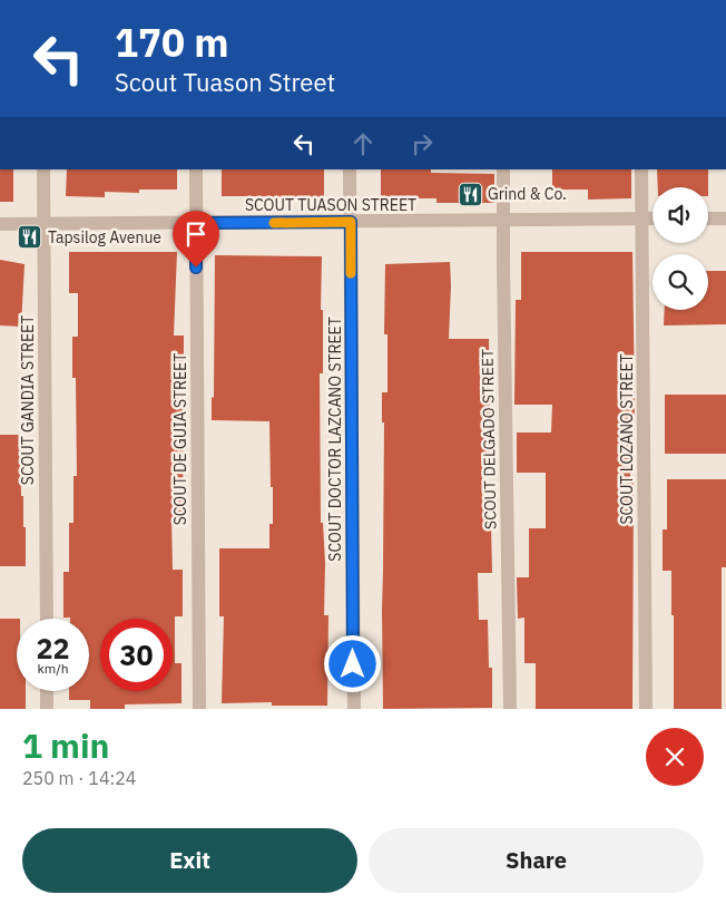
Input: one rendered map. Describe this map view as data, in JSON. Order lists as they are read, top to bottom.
{
  "streets": {
    "street": [
      "SCOUT TUASON STREET",
      "SCOUT GANDIA STREET",
      "SCOUT DE GUIA STREET",
      "SCOUT DOCTOR LAZCANO STREET",
      "SCOUT DELGADO STREET",
      "SCOUT LOZANO STREET"
    ]
  },
  "crossings": [
    ["SCOUT TUASON STREET", "SCOUT GANDIA STREET"],
    ["SCOUT TUASON STREET", "SCOUT DE GUIA STREET"],
    ["SCOUT TUASON STREET", "SCOUT DOCTOR LAZCANO STREET"],
    ["SCOUT TUASON STREET", "SCOUT DELGADO STREET"],
    ["SCOUT TUASON STREET", "SCOUT LOZANO STREET"]
  ],
  "places": {
    "restaurant": ["Grind & Co.", "Tapsilog Avenue"]
  },
  "page": {
    "turn": ["170 m", "Scout Tuason Street"],
    "speed": "22 km/h",
    "limit": "30",
    "heading": ["1 min", "250 m · 14:24"],
    "buttons": ["Exit", "Share"]
  }
}
